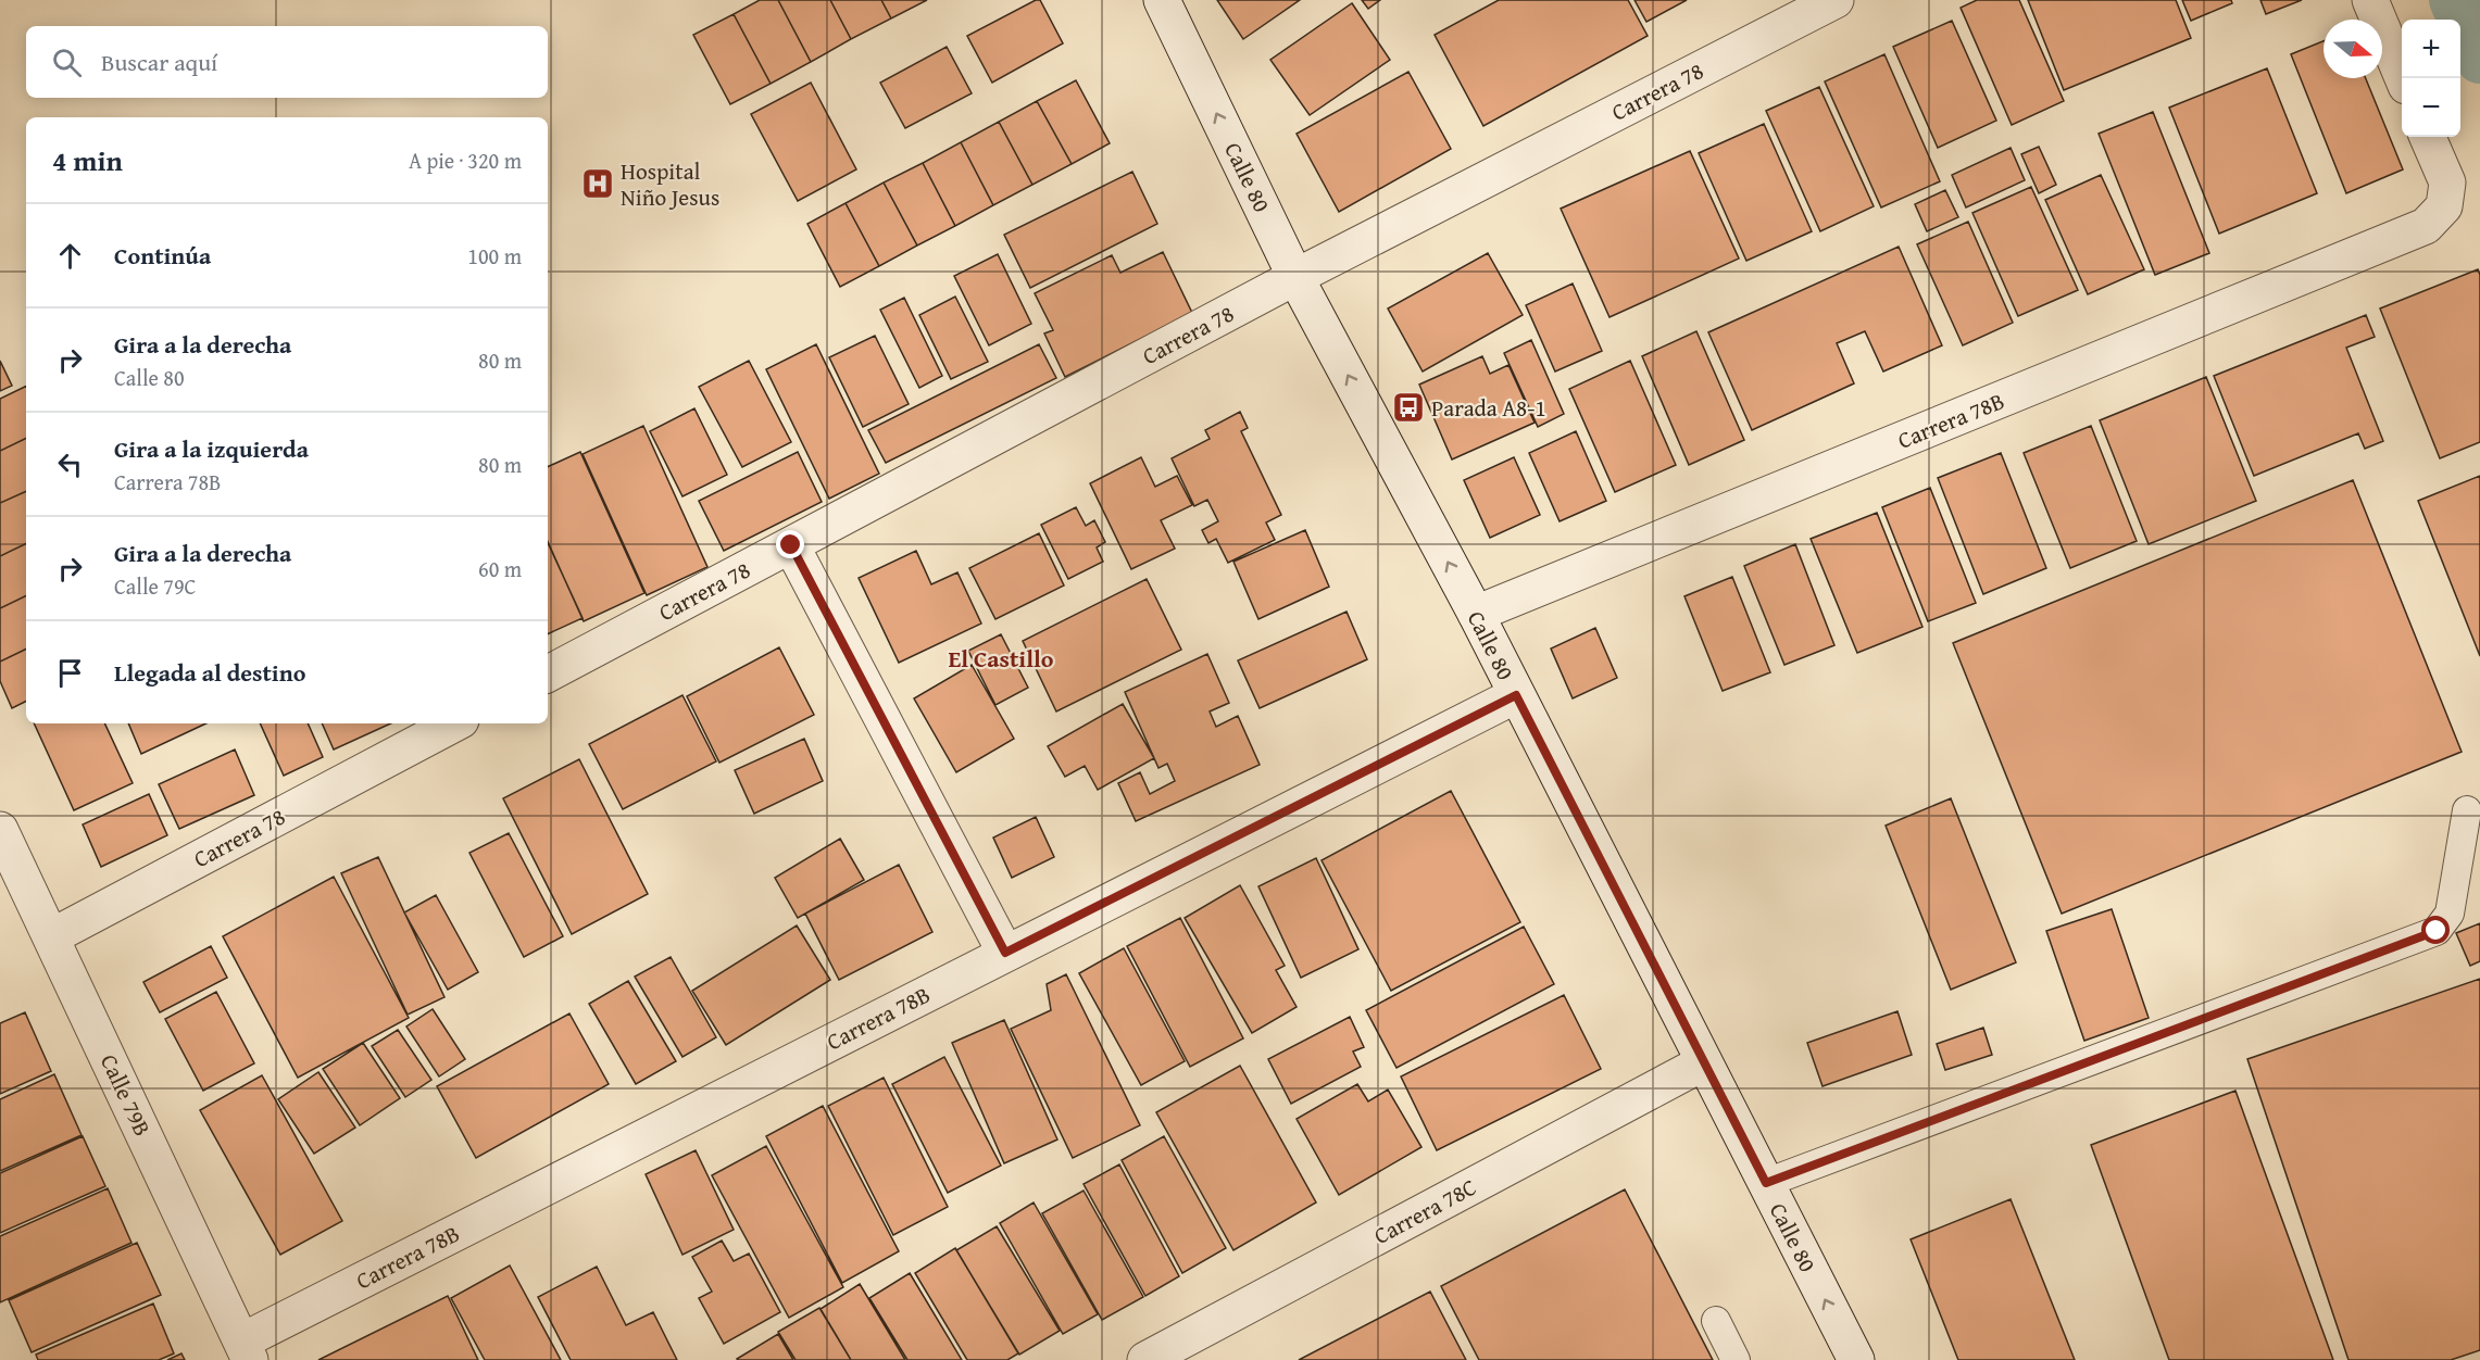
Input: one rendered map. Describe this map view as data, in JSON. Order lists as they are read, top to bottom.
{
  "streets": {
    "street": [
      "Carrera 78",
      "Calle 80",
      "Carrera 78B",
      "Calle 79B",
      "Carrera 78C"
    ]
  },
  "crossings": [
    ["Carrera 78", "Calle 80"],
    ["Carrera 78", "Calle 79B"],
    ["Calle 80", "Carrera 78B"],
    ["Calle 80", "Carrera 78C"],
    ["Carrera 78B", "Calle 79B"]
  ],
  "one_way": ["Calle 80"],
  "districts": ["El Castillo"],
  "places": {
    "hospital": ["Hospital Niño Jesus"],
    "bus stop": ["Parada A8-1"]
  },
  "north": "right",
  "page": {
    "map_buttons": ["+", "−"],
    "search": "Buscar aquí",
    "heading": ["4 min", "A pie · 320 m"],
    "list": [
      ["Continúa", "100 m"],
      ["Gira a la derecha", "Calle 80", "80 m"],
      ["Gira a la izquierda", "Carrera 78B", "80 m"],
      ["Gira a la derecha", "Calle 79C", "60 m"],
      "Llegada al destino"
    ]
  }
}
